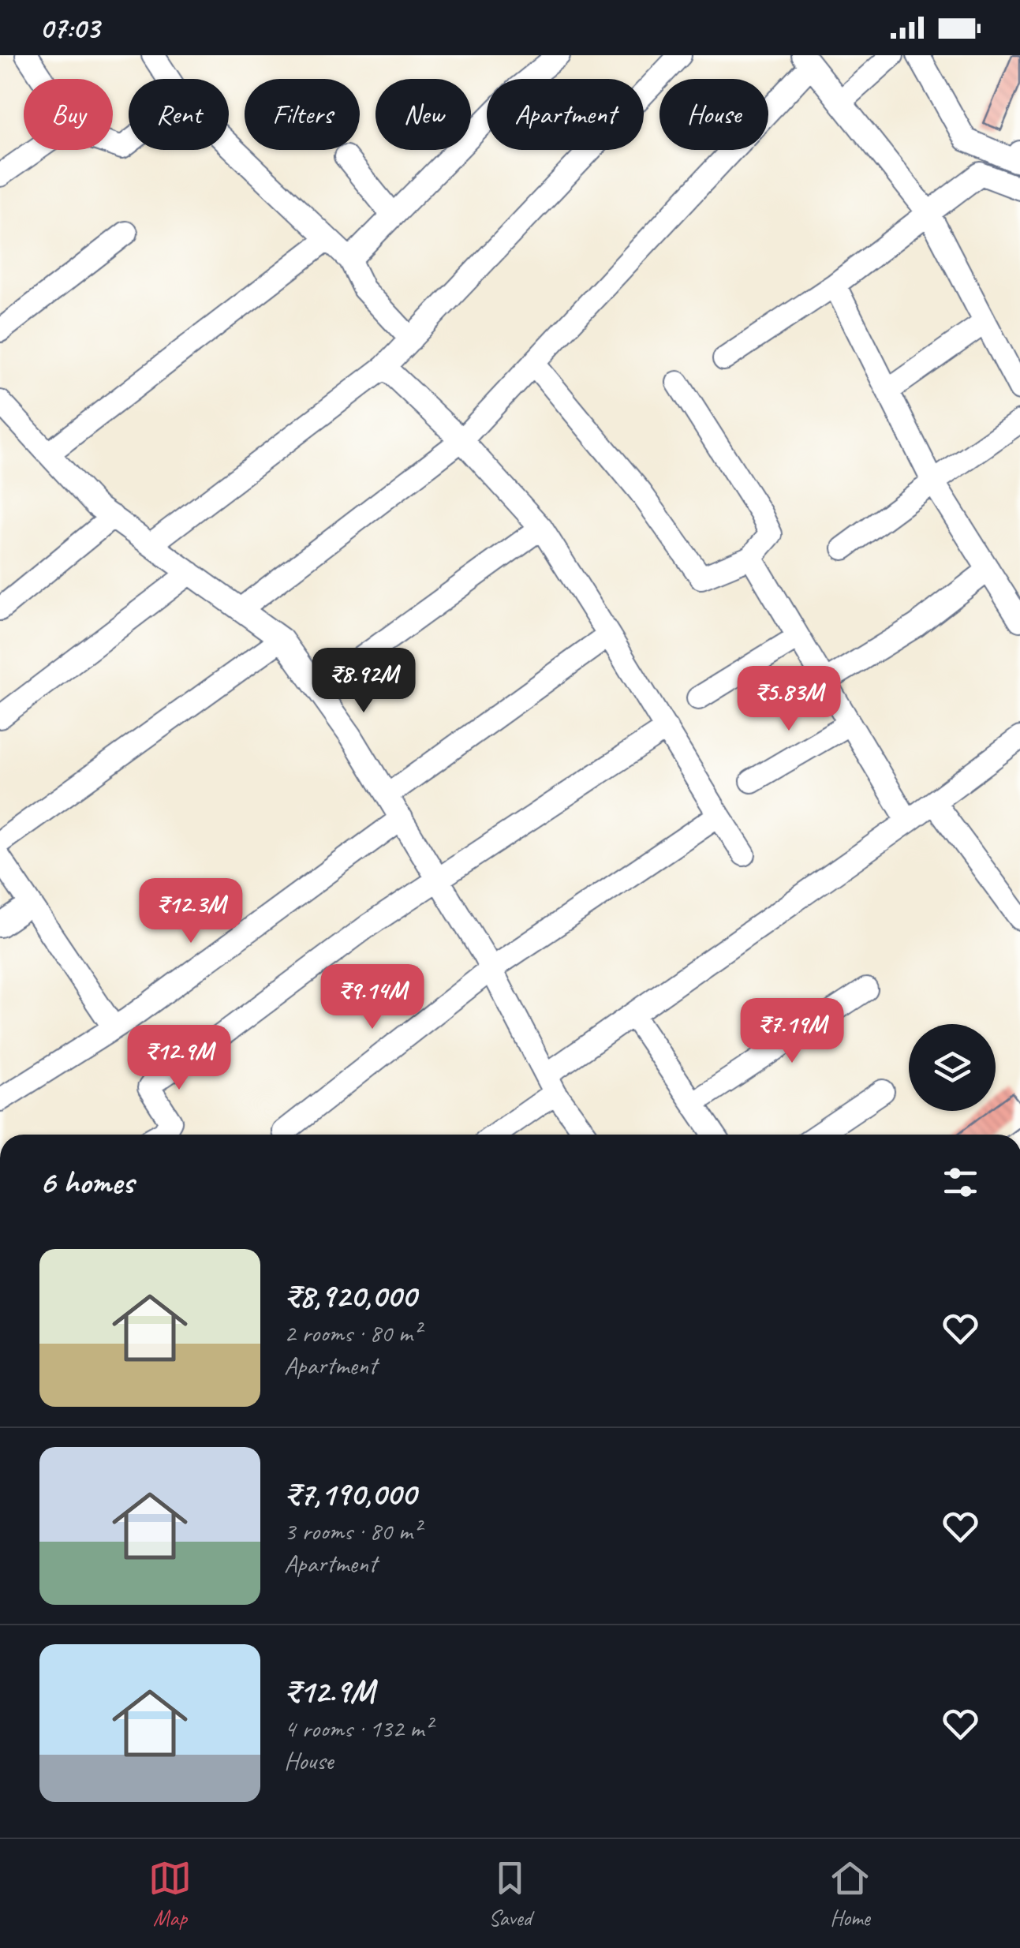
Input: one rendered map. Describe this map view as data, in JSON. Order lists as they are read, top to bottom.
{
  "page": {
    "status": "07:03",
    "chip": [
      "Buy",
      "Rent",
      "Filters",
      "New",
      "Apartment",
      "House"
    ],
    "price": [
      "₹8.92M",
      "₹5.83M",
      "₹12.3M",
      "₹9.14M",
      "₹7.19M",
      "₹12.9M"
    ],
    "heading": "6 homes",
    "list": [
      {
        "name": "₹8,920,000",
        "note": "2 rooms · 80 m² · Apartment"
      },
      {
        "name": "₹7,190,000",
        "note": "3 rooms · 80 m² · Apartment"
      },
      {
        "name": "₹12.9M",
        "note": "4 rooms · 132 m² · House"
      }
    ],
    "tabs": ["Map", "Saved", "Home"]
  }
}
